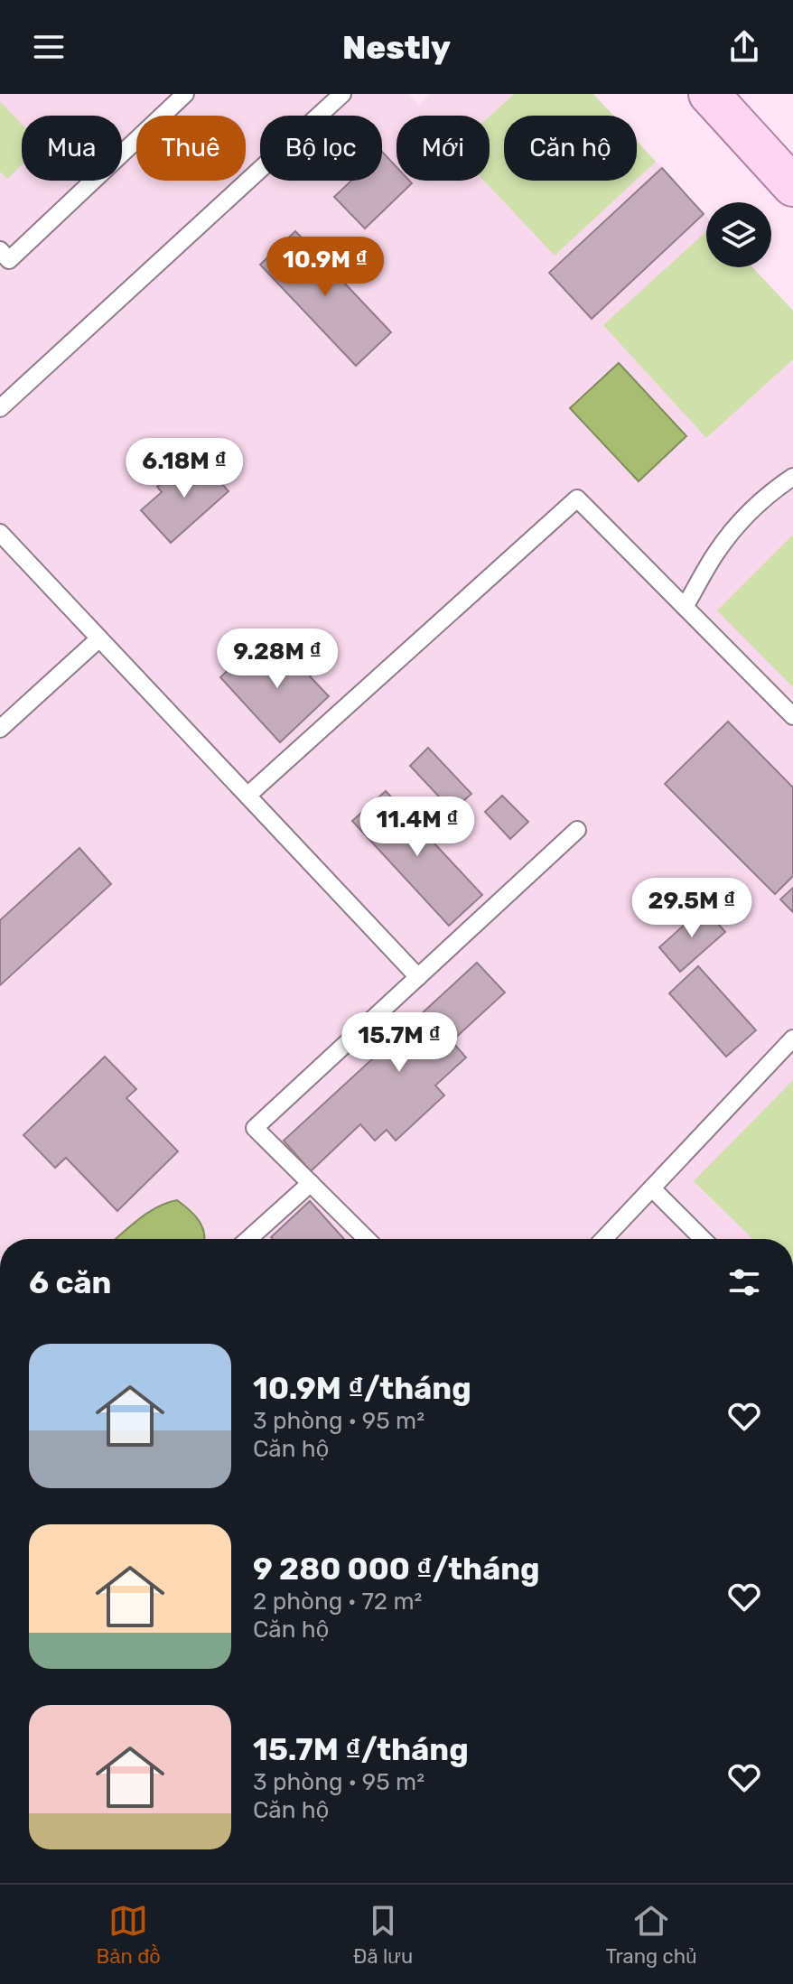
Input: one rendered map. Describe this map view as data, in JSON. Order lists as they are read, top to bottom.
{
  "page": {
    "header": "Nestly",
    "chip": [
      "Mua",
      "Thuê",
      "Bộ lọc",
      "Mới",
      "Căn hộ"
    ],
    "price": [
      "10.9M ₫",
      "6.18M ₫",
      "9.28M ₫",
      "11.4M ₫",
      "29.5M ₫",
      "15.7M ₫"
    ],
    "heading": "6 căn",
    "list": [
      {
        "name": "10.9M ₫/tháng",
        "note": "3 phòng · 95 m² · Căn hộ"
      },
      {
        "name": "9 280 000 ₫/tháng",
        "note": "2 phòng · 72 m² · Căn hộ"
      },
      {
        "name": "15.7M ₫/tháng",
        "note": "3 phòng · 95 m² · Căn hộ"
      }
    ],
    "tabs": ["Bản đồ", "Đã lưu", "Trang chủ"]
  }
}
